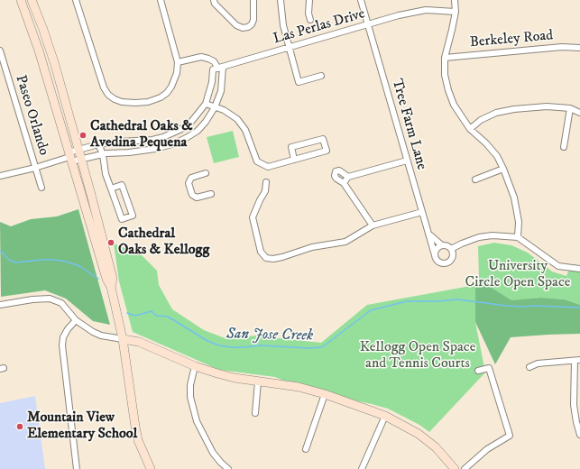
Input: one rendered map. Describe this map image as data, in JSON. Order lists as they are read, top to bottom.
{
  "streets": {
    "street": [
      "Las Perlas Drive",
      "Berkeley Road",
      "Paseo Orlando",
      "Tree Farm Lane"
    ]
  },
  "crossings": [
    ["Las Perlas Drive", "Tree Farm Lane"]
  ],
  "water": ["San Jose Creek"],
  "parks": ["University Circle Open Space", "Kellogg Open Space and Tennis Courts"],
  "places": ["Cathedral Oaks & Avedina Pequena", "Cathedral Oaks & Kellogg", "Mountain View Elementary School"]
}
